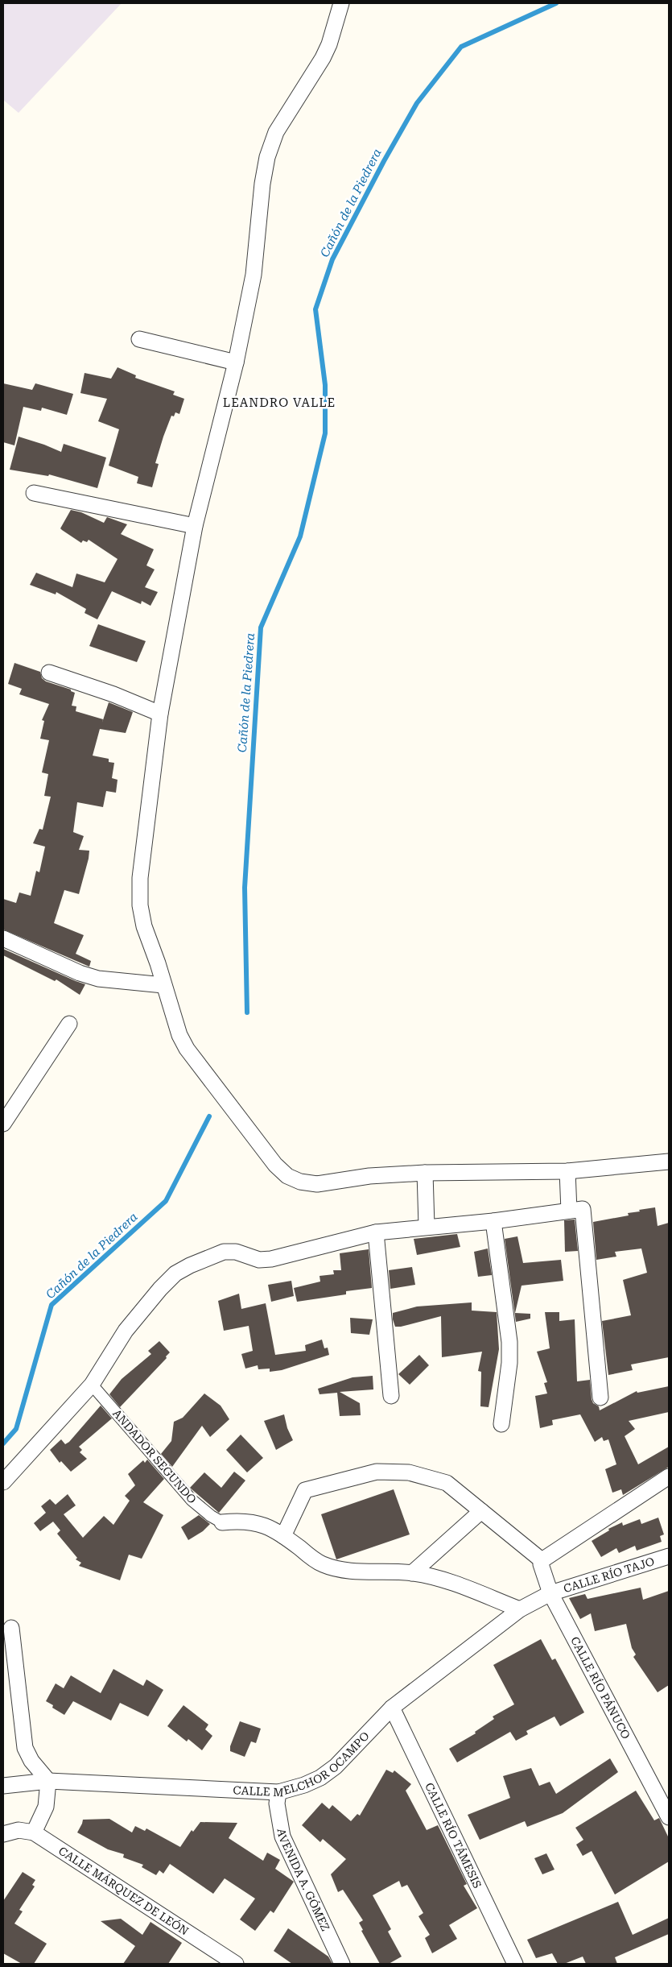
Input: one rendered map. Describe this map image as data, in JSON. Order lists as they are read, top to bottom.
{
  "streets": {
    "street": [
      "ANDADOR SEGUNDO",
      "CALLE RÍO TAJO",
      "CALLE RÍO PÁNUCO",
      "CALLE MELCHOR OCAMPO",
      "CALLE RÍO TÁMESIS",
      "AVENIDA A. GÓMEZ",
      "CALLE MÁRQUEZ DE LEÓN"
    ]
  },
  "crossings": [
    ["CALLE RÍO TAJO", "CALLE RÍO PÁNUCO"],
    ["CALLE RÍO TAJO", "CALLE MELCHOR OCAMPO"],
    ["CALLE RÍO PÁNUCO", "CALLE MELCHOR OCAMPO"],
    ["CALLE MELCHOR OCAMPO", "CALLE RÍO TÁMESIS"],
    ["CALLE MELCHOR OCAMPO", "AVENIDA A. GÓMEZ"]
  ],
  "districts": ["LEANDRO VALLE"],
  "water": ["Cañón de la Piedrera"]
}
